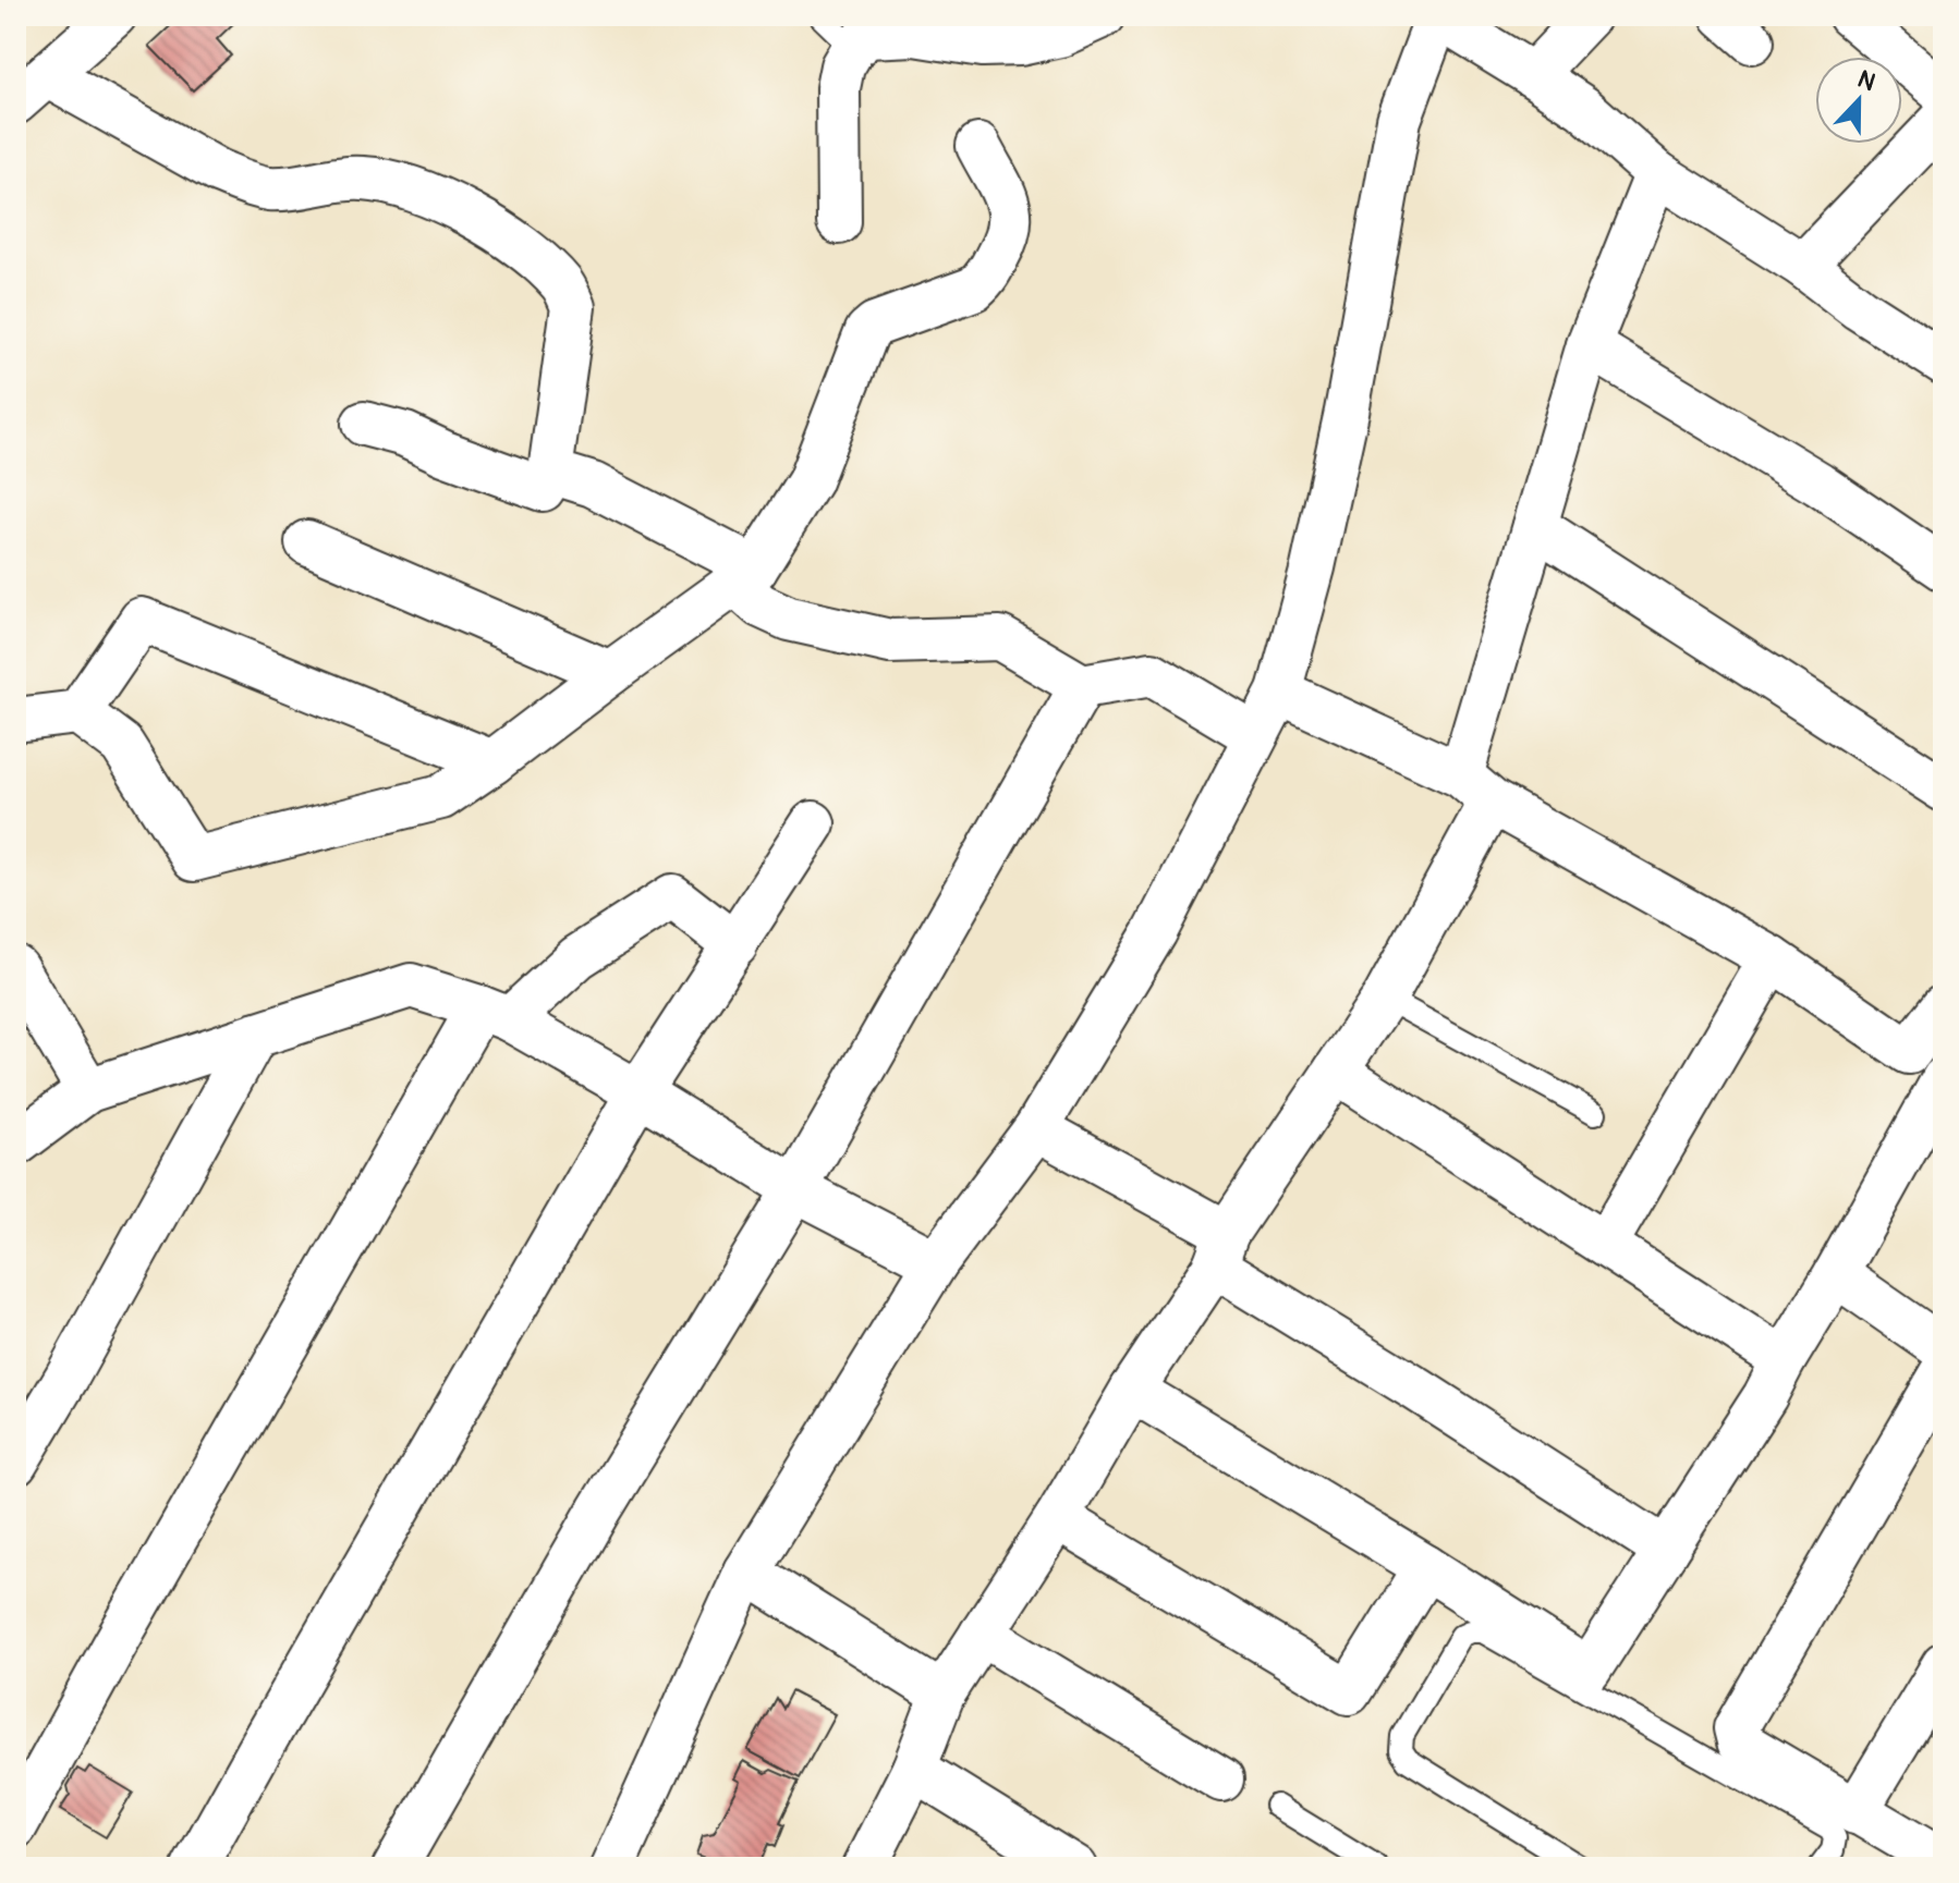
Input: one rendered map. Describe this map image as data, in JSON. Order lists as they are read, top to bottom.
{
  "north": "top"
}
